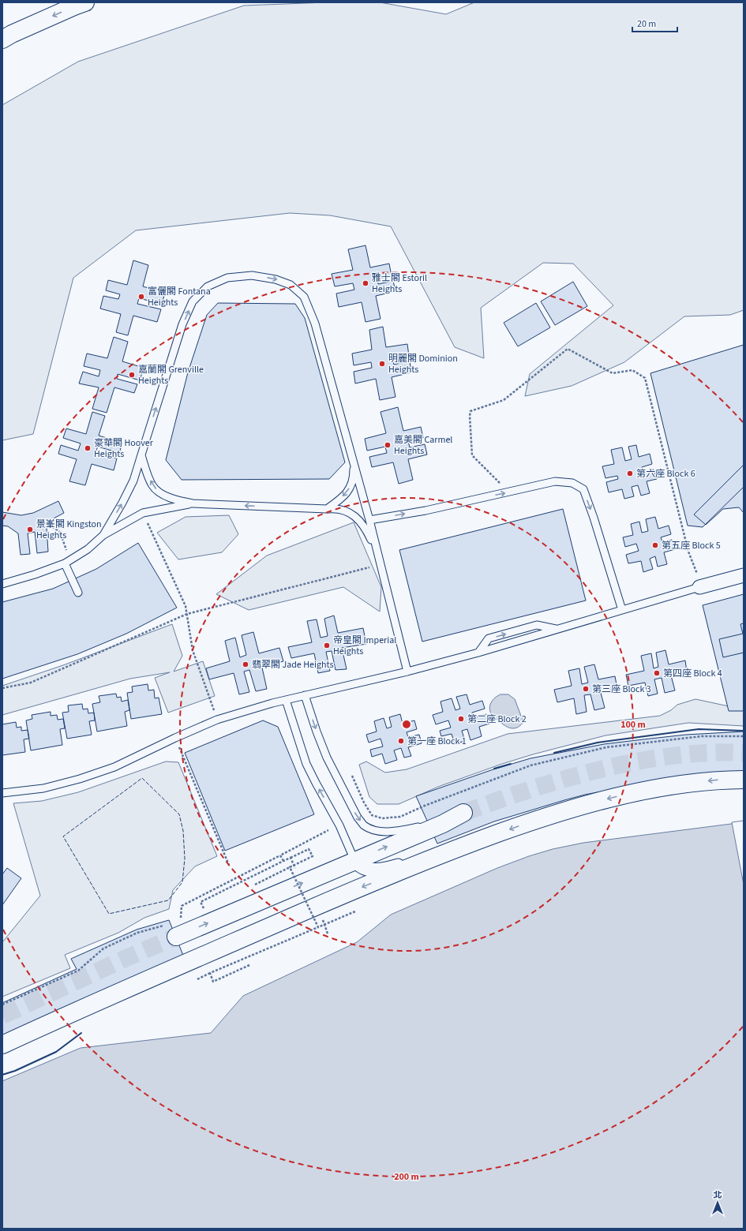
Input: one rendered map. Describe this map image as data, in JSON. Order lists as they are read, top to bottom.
{
  "places": [
    "雅士閣 Estoril Heights",
    "富儷閣 Fontana Heights",
    "明麗閣 Dominion Heights",
    "嘉蘭閣 Grenville Heights",
    "嘉美閣 Carmel Heights",
    "豪華閣 Hoover Heights",
    "第六座 Block 6",
    "景峯閣 Kingston Heights",
    "第五座 Block 5",
    "帝皇閣 Imperial Heights",
    "翡翠閣 Jade Heights",
    "第四座 Block 4",
    "第三座 Block 3",
    "第二座 Block 2",
    "第一座 Block 1"
  ],
  "scale_bar": "20 m",
  "north": "top",
  "rings": ["100 m", "200 m"]
}
